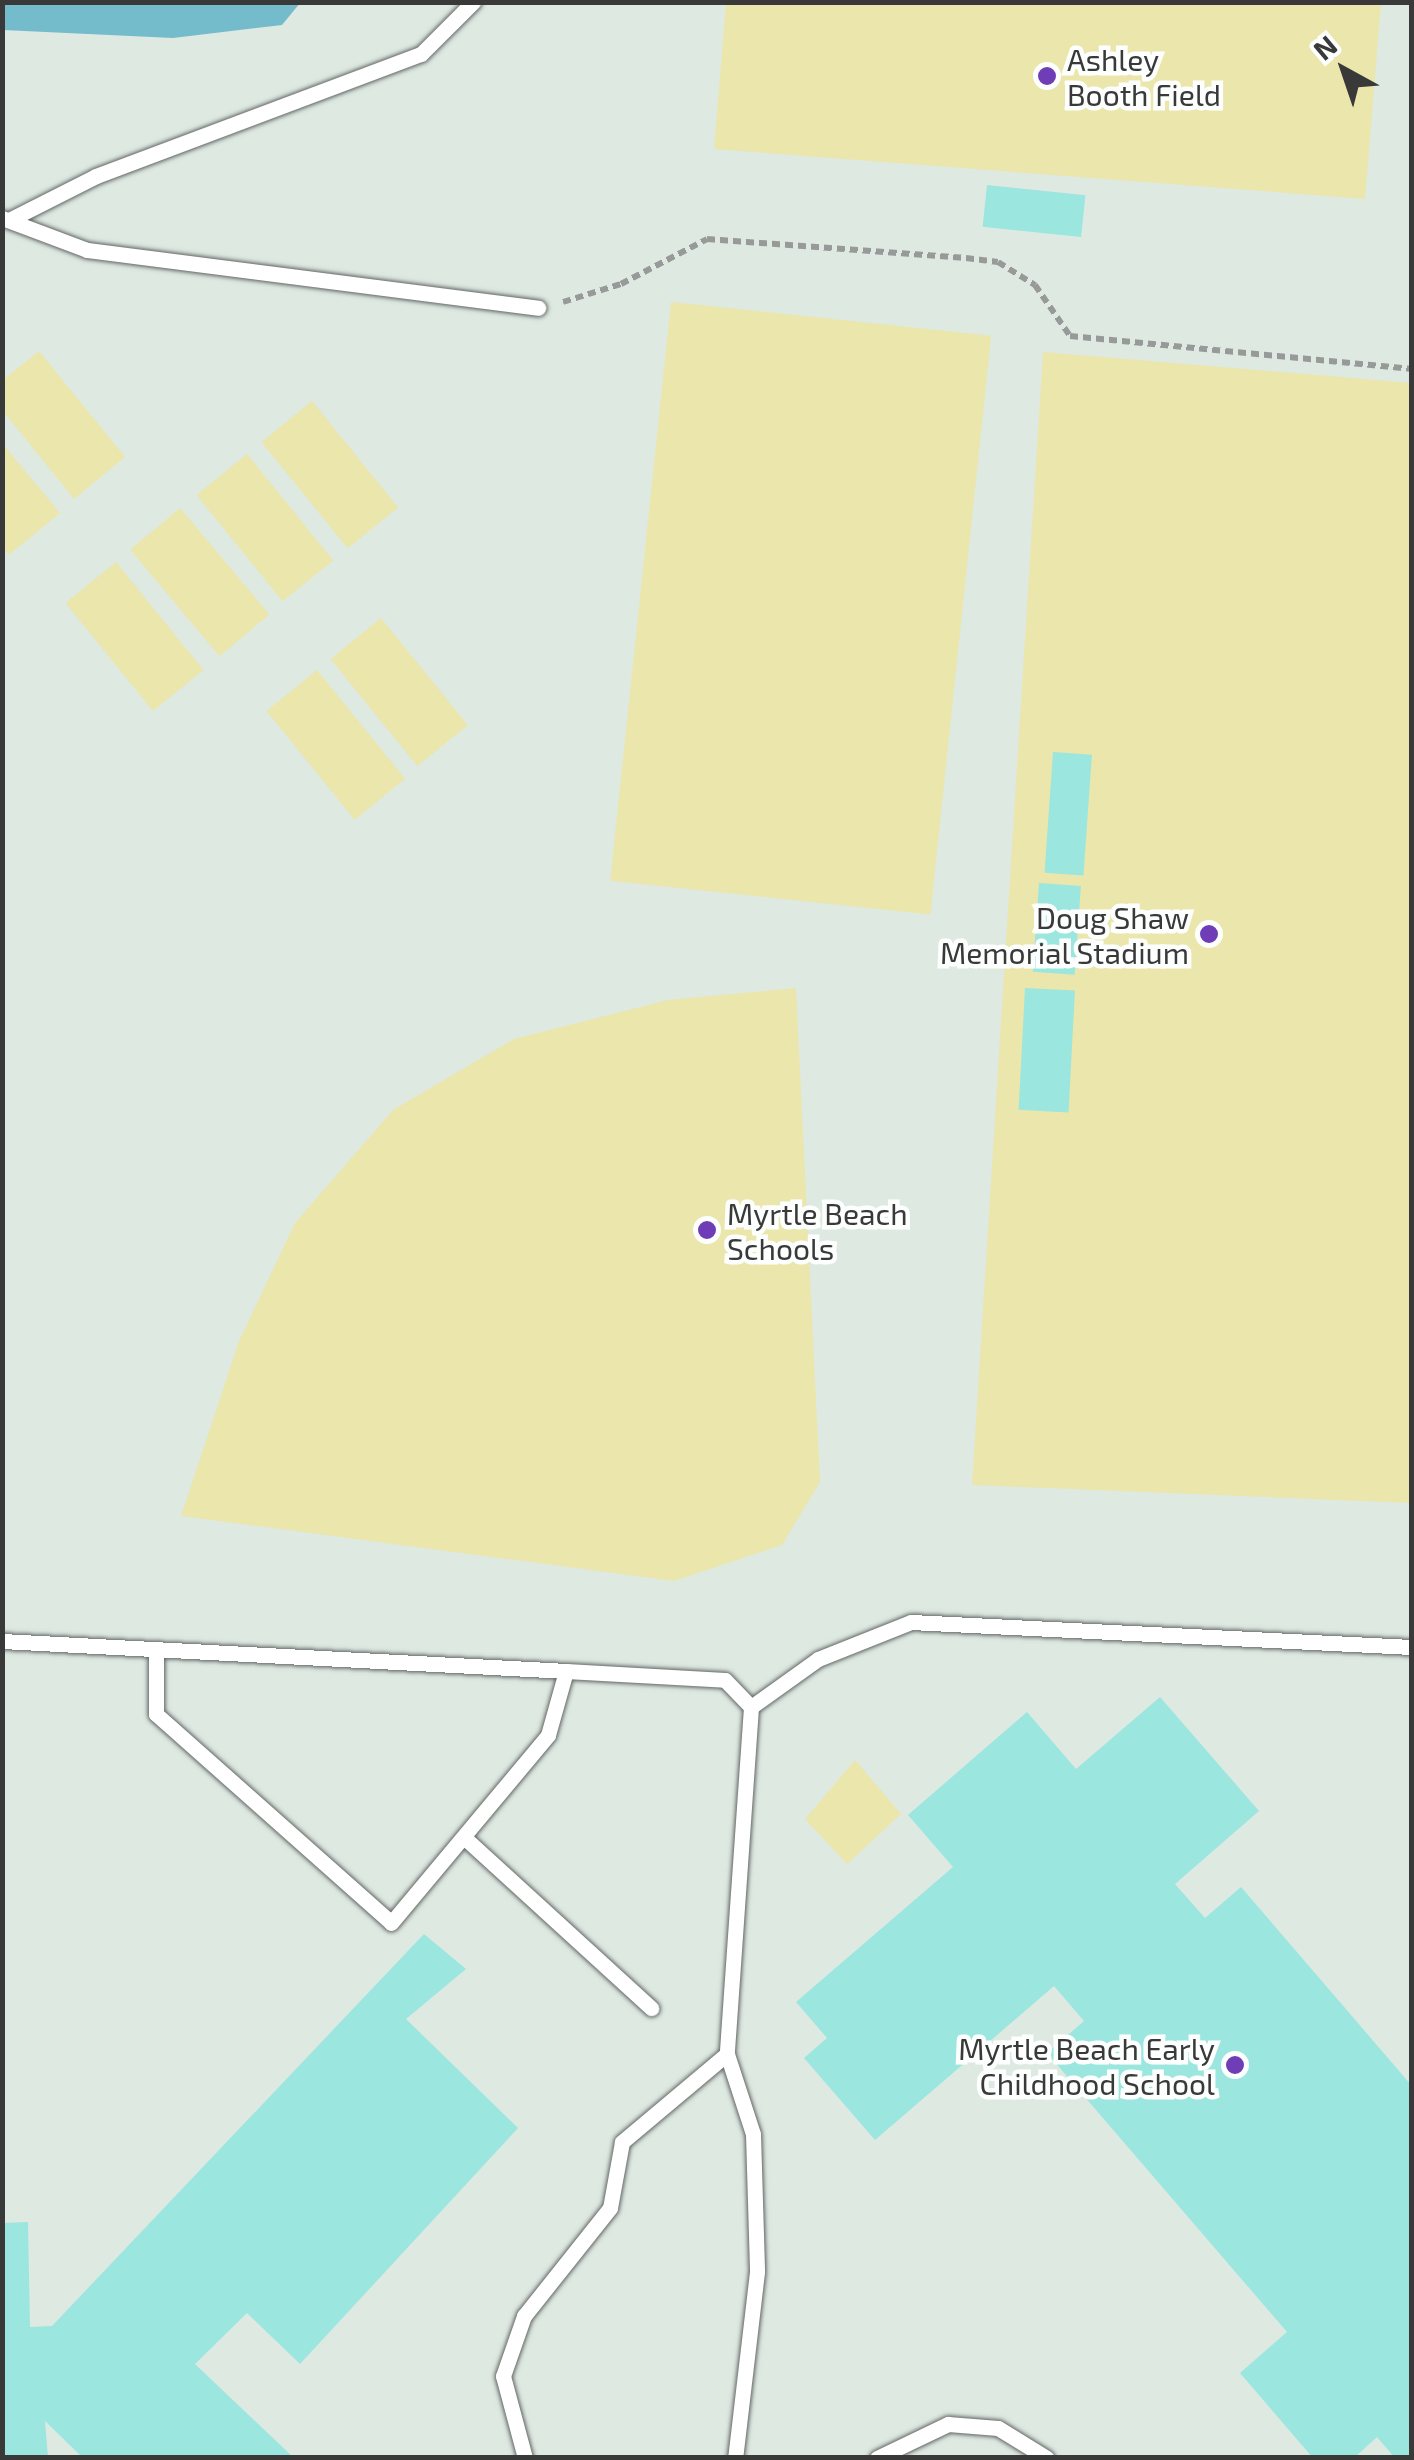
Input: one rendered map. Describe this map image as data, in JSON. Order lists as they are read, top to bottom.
{
  "places": [
    "Ashley Booth Field",
    "Doug Shaw Memorial Stadium",
    "Myrtle Beach Schools",
    "Myrtle Beach Early Childhood School"
  ],
  "north": "top left"
}
